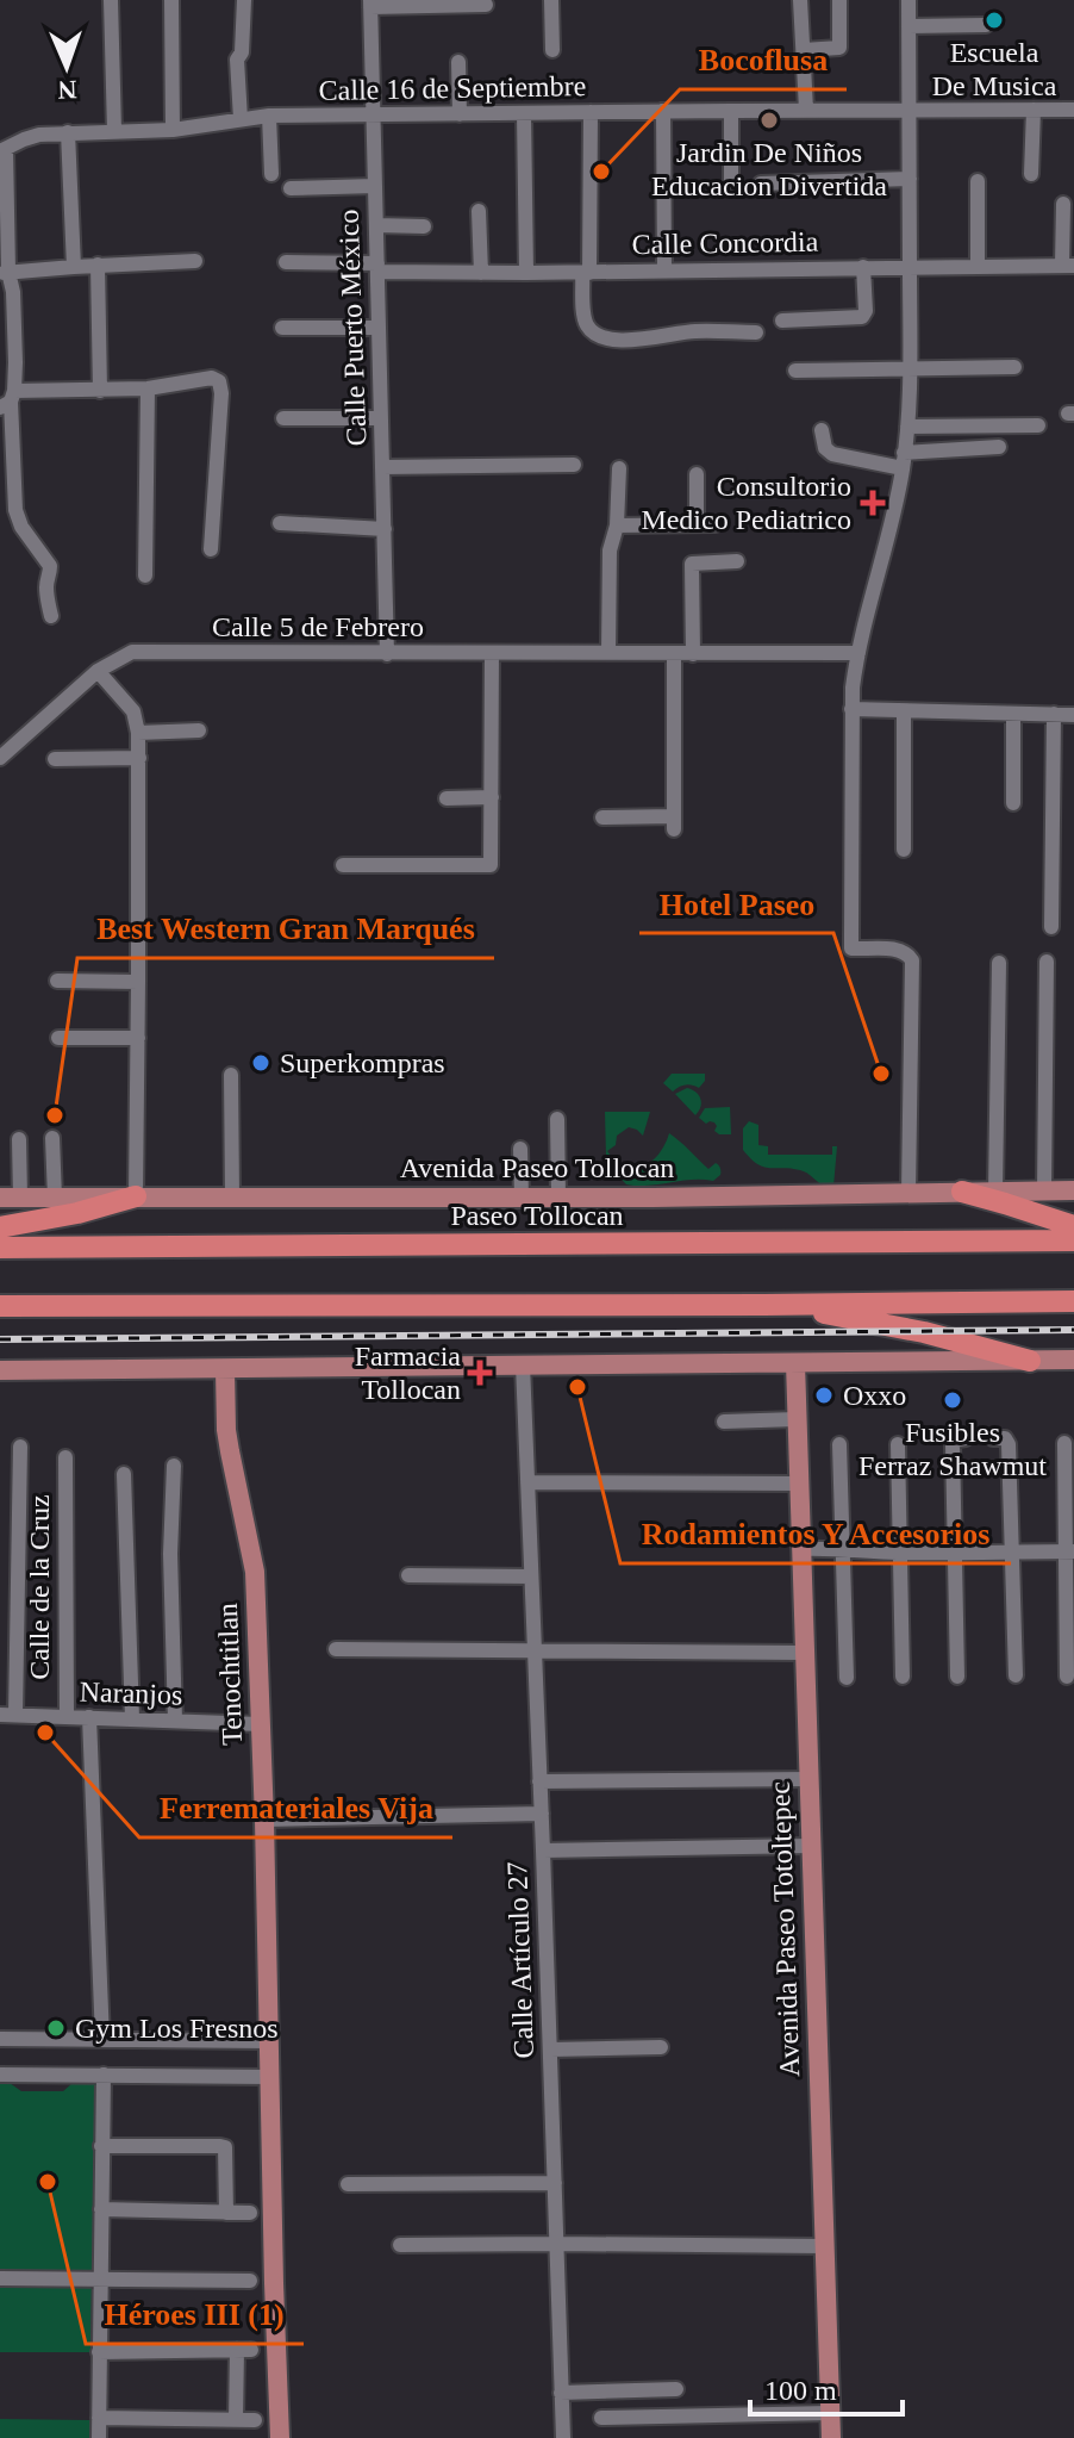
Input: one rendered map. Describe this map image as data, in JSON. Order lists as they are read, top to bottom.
{
  "streets": {
    "highway": ["Paseo Tollocan"],
    "main road": ["Avenida Paseo Tollocan", "Tenochtitlan", "Avenida Paseo Totoltepec"],
    "street": [
      "Calle 16 de Septiembre",
      "Calle Concordia",
      "Calle Puerto México",
      "Calle 5 de Febrero",
      "Calle de la Cruz",
      "Naranjos",
      "Calle Artículo 27"
    ]
  },
  "crossings": [
    ["Calle 16 de Septiembre", "Calle Puerto México"],
    ["Calle Concordia", "Calle Puerto México"],
    ["Calle Puerto México", "Calle 5 de Febrero"],
    ["Calle de la Cruz", "Naranjos"],
    ["Tenochtitlan", "Naranjos"]
  ],
  "places": {
    "other": [
      "Escuela De Musica",
      "Jardin De Niños Educacion Divertida",
      "Bocoflusa",
      "Superkompras",
      "Hotel Paseo",
      "Best Western Gran Marqués",
      "Rodamientos Y Accesorios",
      "Oxxo",
      "Fusibles Ferraz Shawmut",
      "Ferremateriales Vija",
      "Gym Los Fresnos",
      "Héroes III (1)"
    ],
    "health": ["Consultorio Medico Pediatrico", "Farmacia Tollocan"]
  },
  "scale_bar": "100 m",
  "north": "bottom"
}
